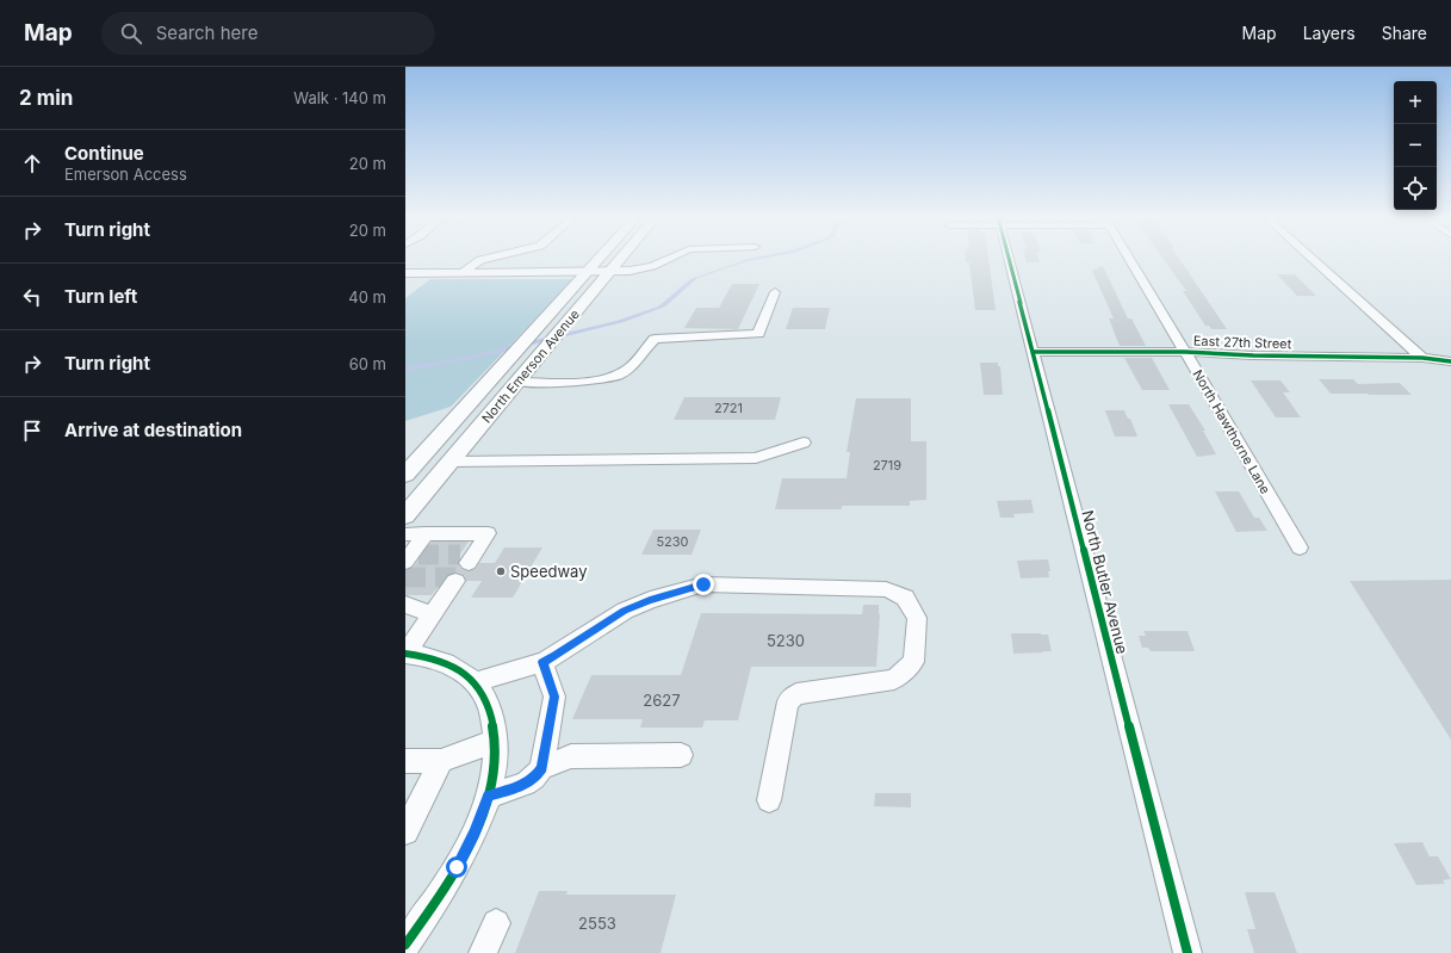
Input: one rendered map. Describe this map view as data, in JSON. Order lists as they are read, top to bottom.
{
  "streets": {
    "main road": ["North Emerson Avenue"],
    "street": ["East 27th Street", "North Hawthorne Lane", "North Butler Avenue"]
  },
  "crossings": [
    ["East 27th Street", "North Hawthorne Lane"],
    ["East 27th Street", "North Butler Avenue"]
  ],
  "places": ["Speedway"],
  "house_numbers": [
    "2721",
    "2719",
    "5230",
    "5230",
    "2627",
    "2553"
  ],
  "page": {
    "header": "Map",
    "search": "Search here",
    "nav": ["Map", "Layers", "Share"],
    "heading": ["2 min", "Walk · 140 m"],
    "map_buttons": ["+", "−"],
    "list": [
      ["Continue", "Emerson Access", "20 m"],
      ["Turn right", "20 m"],
      ["Turn left", "40 m"],
      ["Turn right", "60 m"],
      "Arrive at destination"
    ]
  }
}
